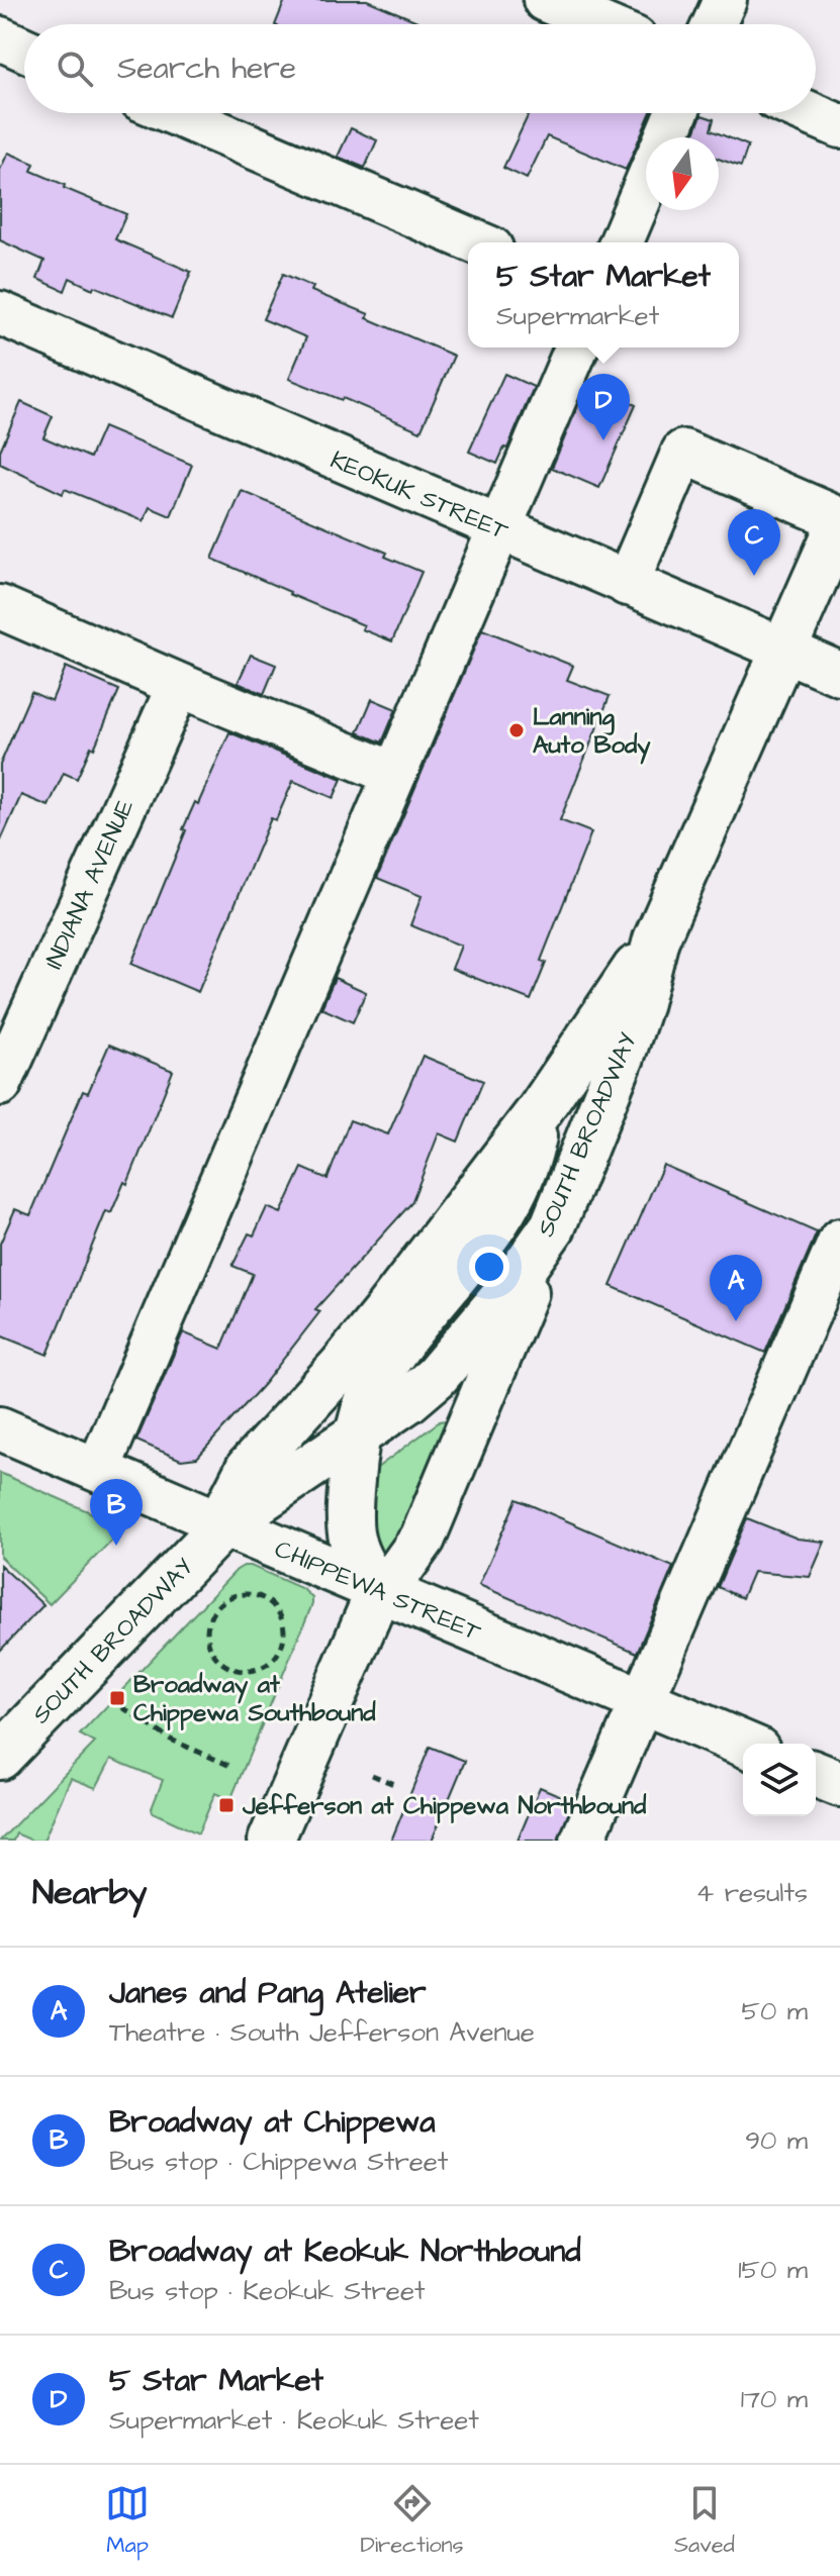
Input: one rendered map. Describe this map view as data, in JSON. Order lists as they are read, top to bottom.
{
  "streets": {
    "main road": ["SOUTH BROADWAY", "CHIPPEWA STREET"],
    "street": ["KEOKUK STREET", "INDIANA AVENUE"]
  },
  "crossings": [
    ["KEOKUK STREET", "SOUTH BROADWAY"],
    ["SOUTH BROADWAY", "CHIPPEWA STREET"]
  ],
  "places": {
    "other": ["Lanning Auto Body"],
    "transit": ["Broadway at Chippewa Southbound", "Jefferson at Chippewa Northbound"]
  },
  "north": "bottom",
  "page": {
    "search": "Search here",
    "popup": ["5 Star Market", "Supermarket"],
    "pins": [
      "D",
      "C",
      "A",
      "B"
    ],
    "heading": ["Nearby", "4 results"],
    "list": [
      {
        "mark": "A",
        "name": "Janes and Pang Atelier",
        "note": "Theatre · South Jefferson Avenue",
        "value": "50 m"
      },
      {
        "mark": "B",
        "name": "Broadway at Chippewa",
        "note": "Bus stop · Chippewa Street",
        "value": "90 m"
      },
      {
        "mark": "C",
        "name": "Broadway at Keokuk Northbound",
        "note": "Bus stop · Keokuk Street",
        "value": "150 m"
      },
      {
        "mark": "D",
        "name": "5 Star Market",
        "note": "Supermarket · Keokuk Street",
        "value": "170 m"
      }
    ],
    "nav": ["Map", "Directions", "Saved"]
  }
}
